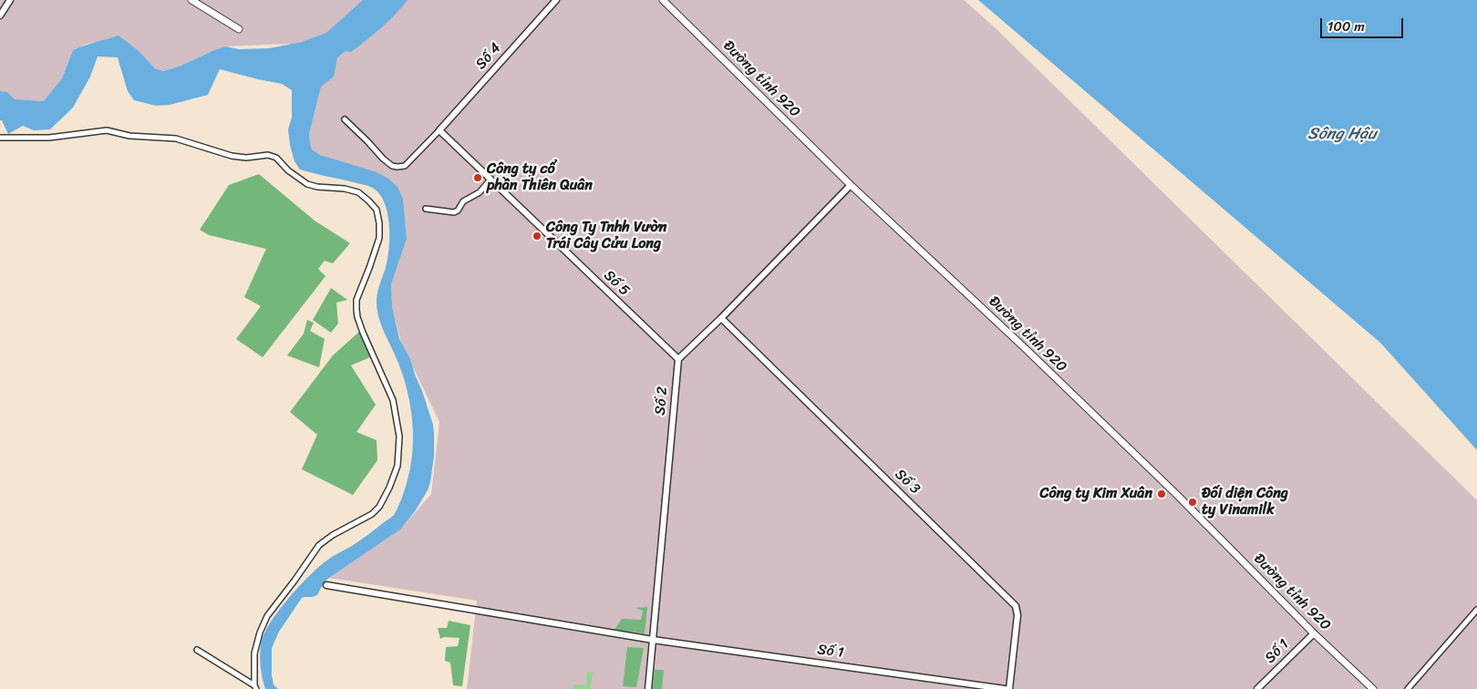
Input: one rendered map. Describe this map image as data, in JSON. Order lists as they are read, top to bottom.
{
  "streets": {
    "main road": ["Đường tỉnh 920"],
    "street": [
      "Số 4",
      "Số 5",
      "Số 2",
      "Số 3",
      "Số 1"
    ]
  },
  "crossings": [
    ["Số 4", "Số 5"],
    ["Đường tỉnh 920", "Số 1"],
    ["Số 5", "Số 2"],
    ["Số 2", "Số 1"]
  ],
  "water": ["Sông Hậu"],
  "places": [
    "Công ty cổ phần Thiên Quân",
    "Công Ty Tnhh Vườn Trái Cây Cửu Long",
    "Công ty Kim Xuân",
    "Đối diện Công ty Vinamilk"
  ],
  "scale_bar": "100 m"
}
